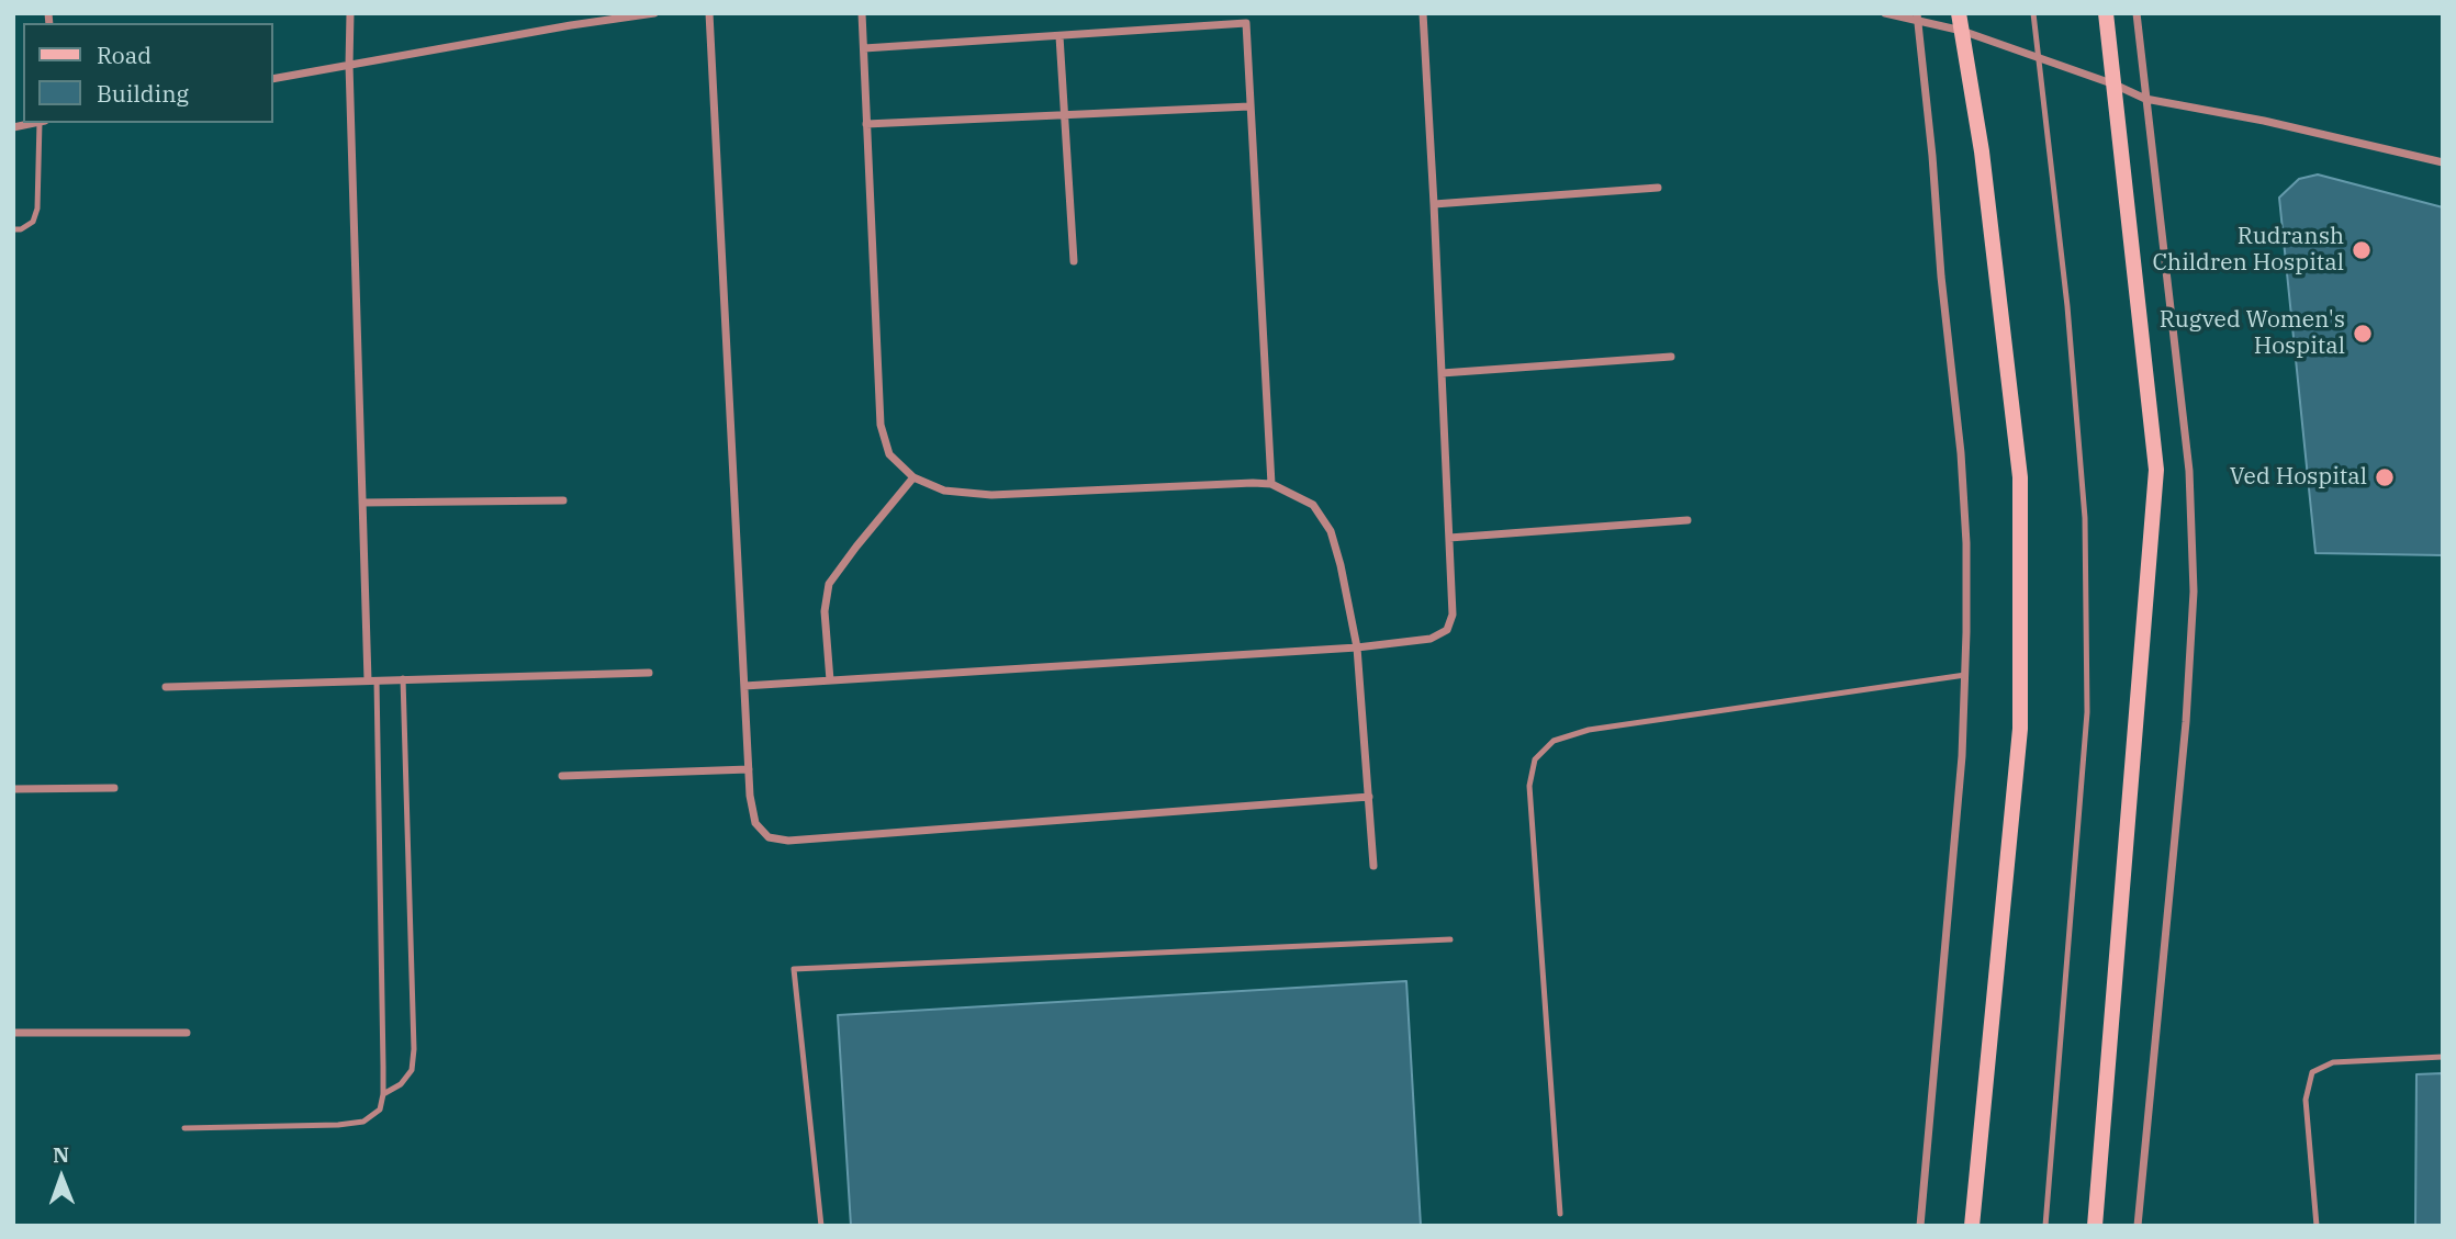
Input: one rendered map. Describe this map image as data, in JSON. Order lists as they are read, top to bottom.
{
  "places": ["Rudransh Children Hospital", "Rugved Women's Hospital", "Ved Hospital"],
  "legend": ["Road", "Building"],
  "north": "top"
}
